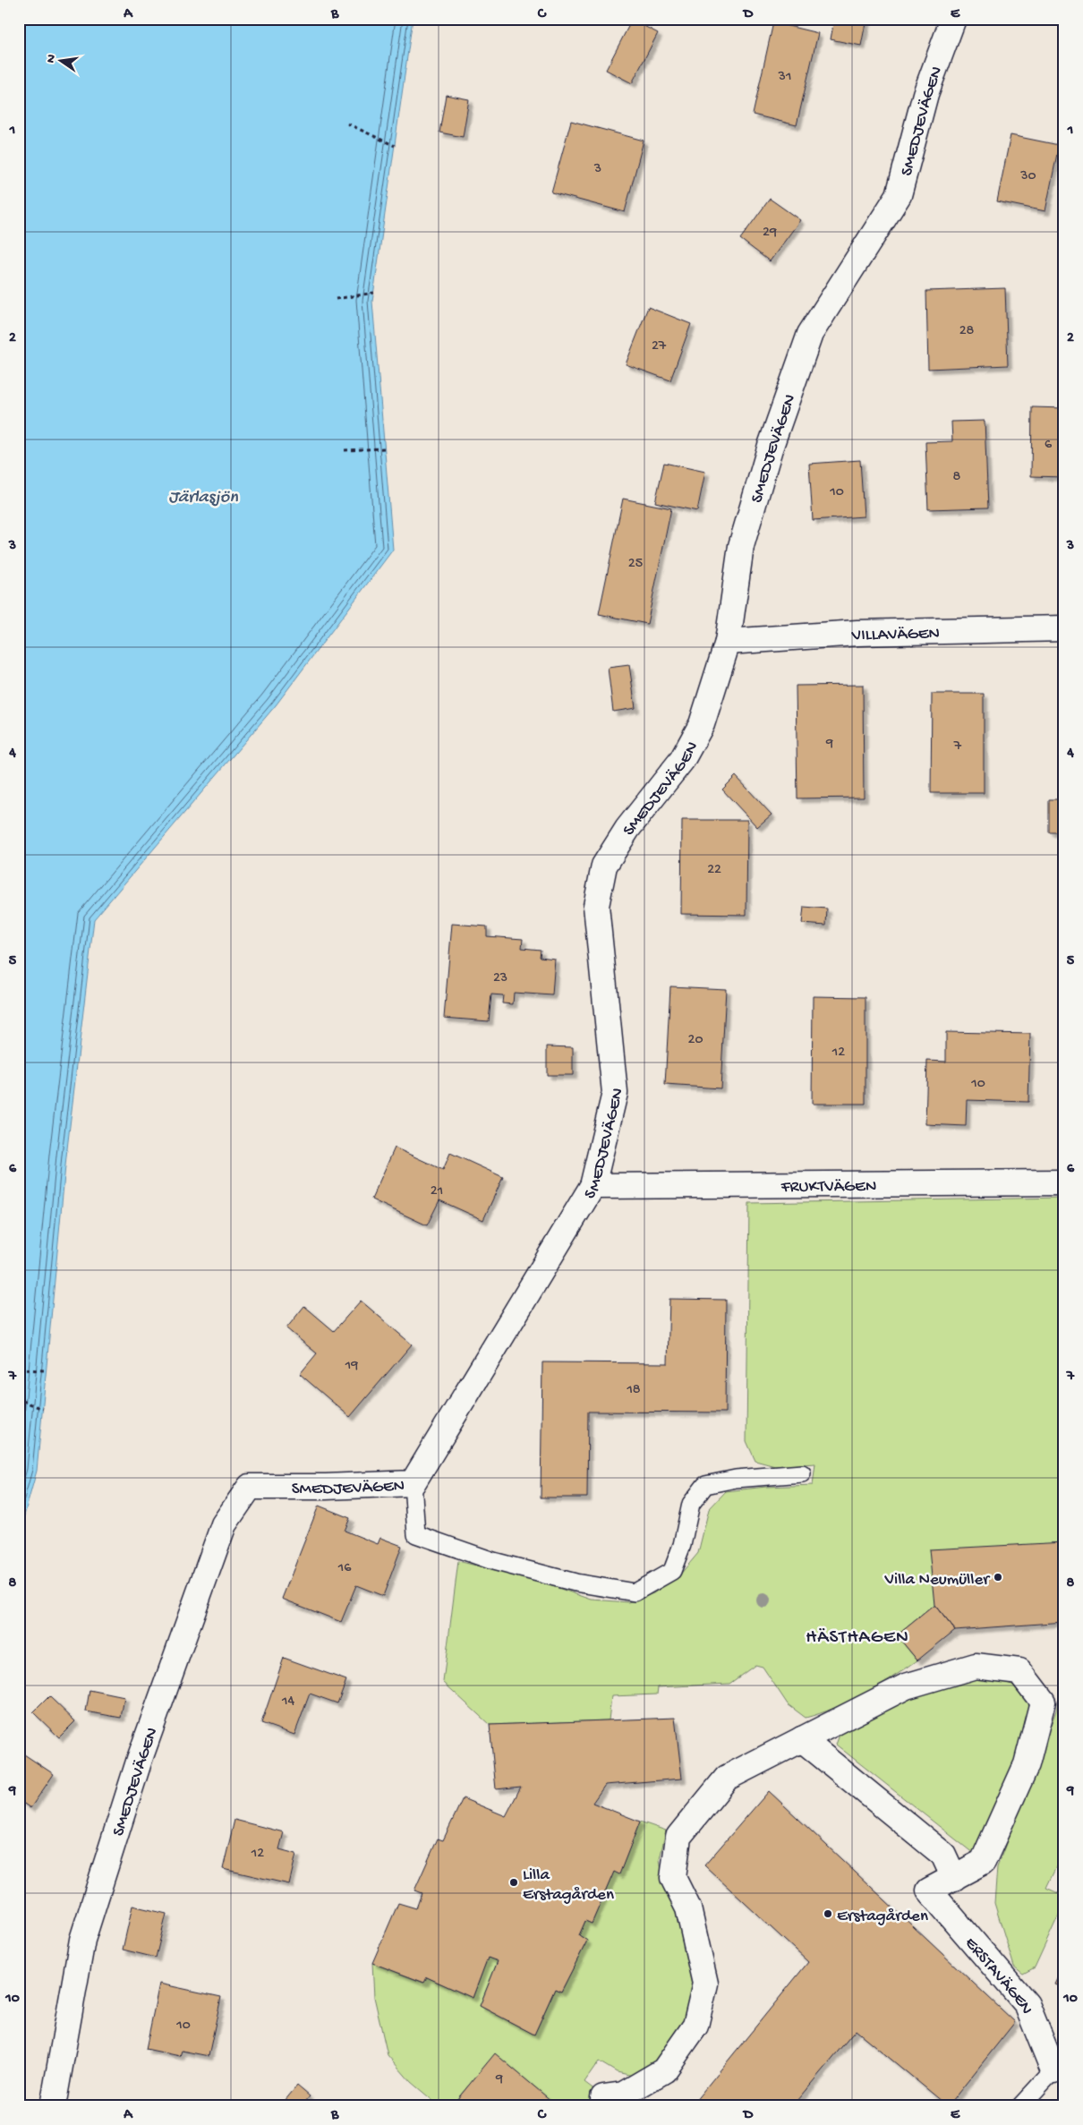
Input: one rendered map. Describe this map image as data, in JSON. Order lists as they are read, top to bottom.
{
  "streets": {
    "street": [
      "SMEDJEVÄGEN",
      "VILLAVÄGEN",
      "FRUKTVÄGEN",
      "ERSTAVÄGEN"
    ]
  },
  "crossings": [
    ["SMEDJEVÄGEN", "VILLAVÄGEN"],
    ["SMEDJEVÄGEN", "FRUKTVÄGEN"]
  ],
  "districts": ["HÄSTHAGEN"],
  "water": ["Järlasjön"],
  "places": ["Villa Neumüller", "Lilla Erstagården", "Erstagården"],
  "house_numbers": [
    "31",
    "3",
    "30",
    "29",
    "28",
    "27",
    "6",
    "8",
    "10",
    "25",
    "9",
    "7",
    "22",
    "23",
    "20",
    "12",
    "10",
    "21",
    "19",
    "18",
    "16",
    "14",
    "12",
    "10",
    "9"
  ],
  "north": "left",
  "grid": {
    "columns": [
      "A",
      "B",
      "C",
      "D",
      "E"
    ],
    "rows": [
      "1",
      "2",
      "3",
      "4",
      "5",
      "6",
      "7",
      "8",
      "9",
      "10"
    ]
  }
}
